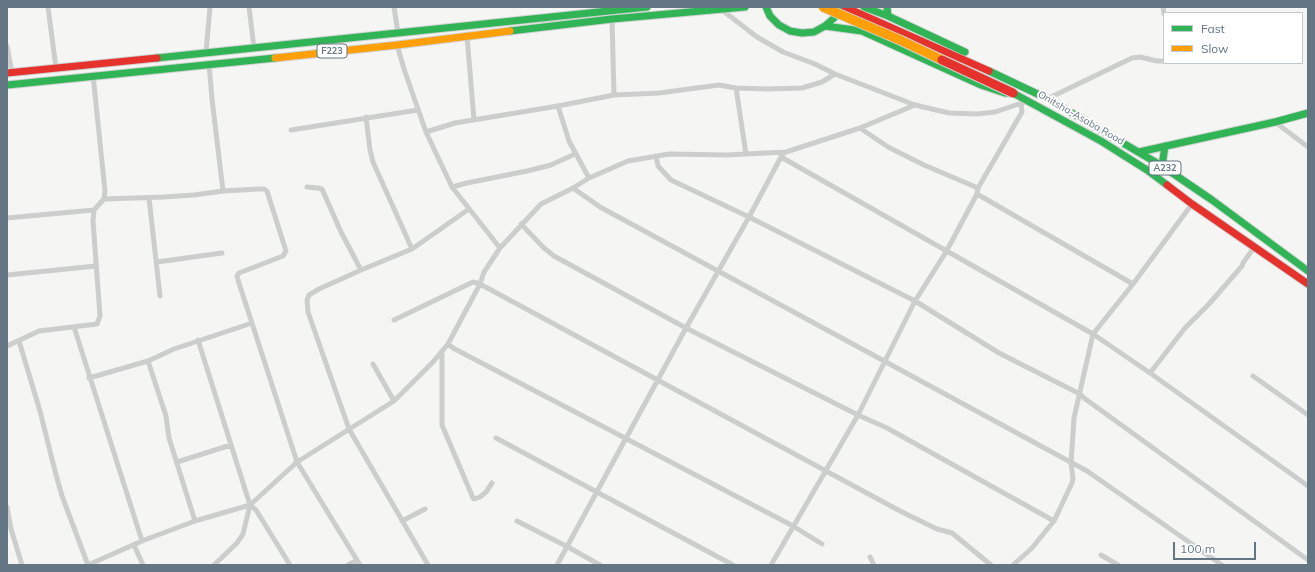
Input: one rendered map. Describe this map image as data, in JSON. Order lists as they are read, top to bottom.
{
  "streets": {
    "main road": ["F223", "Onitsha-Asaba Road", "A232"]
  },
  "legend": ["Fast", "Slow"],
  "scale_bar": "100 m"
}
